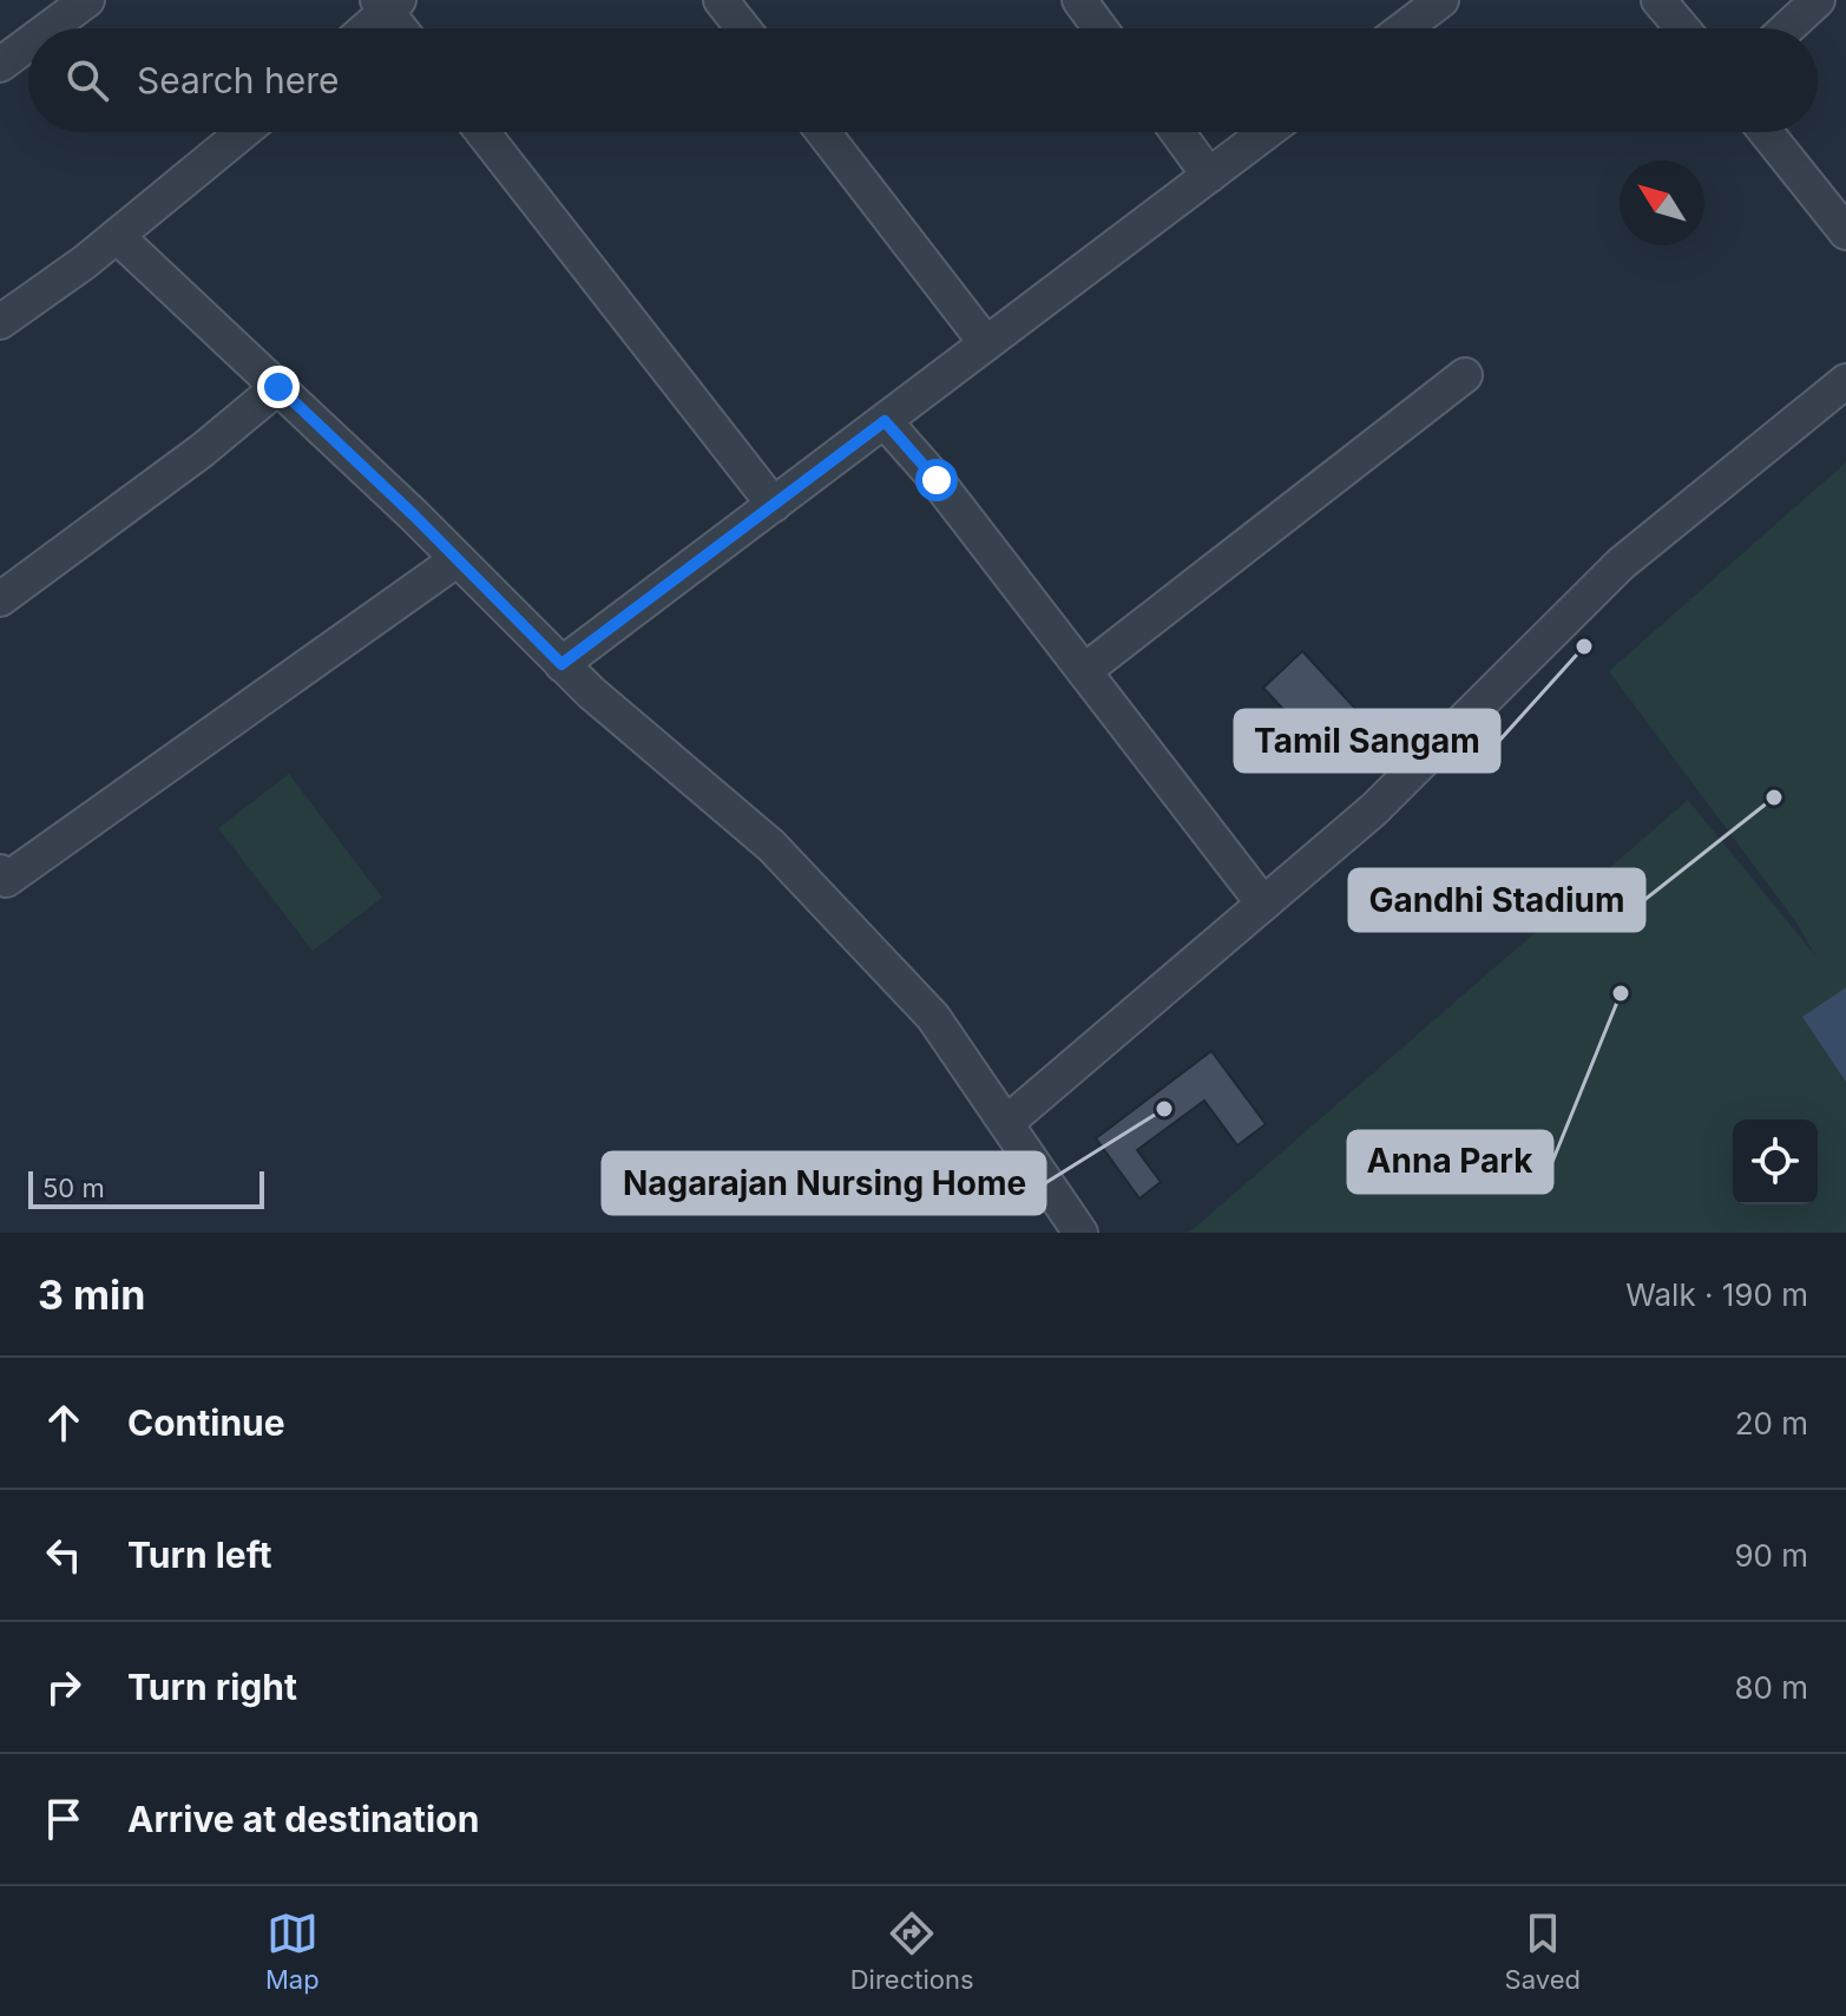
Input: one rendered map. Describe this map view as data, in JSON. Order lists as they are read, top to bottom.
{
  "places": [
    "Tamil Sangam",
    "Gandhi Stadium",
    "Anna Park",
    "Nagarajan Nursing Home"
  ],
  "scale_bar": "50 m",
  "north": "top left",
  "page": {
    "search": "Search here",
    "scale": "50 m",
    "heading": ["3 min", "Walk · 190 m"],
    "list": [
      ["Continue", "20 m"],
      ["Turn left", "90 m"],
      ["Turn right", "80 m"],
      "Arrive at destination"
    ],
    "nav": ["Map", "Directions", "Saved"]
  }
}
